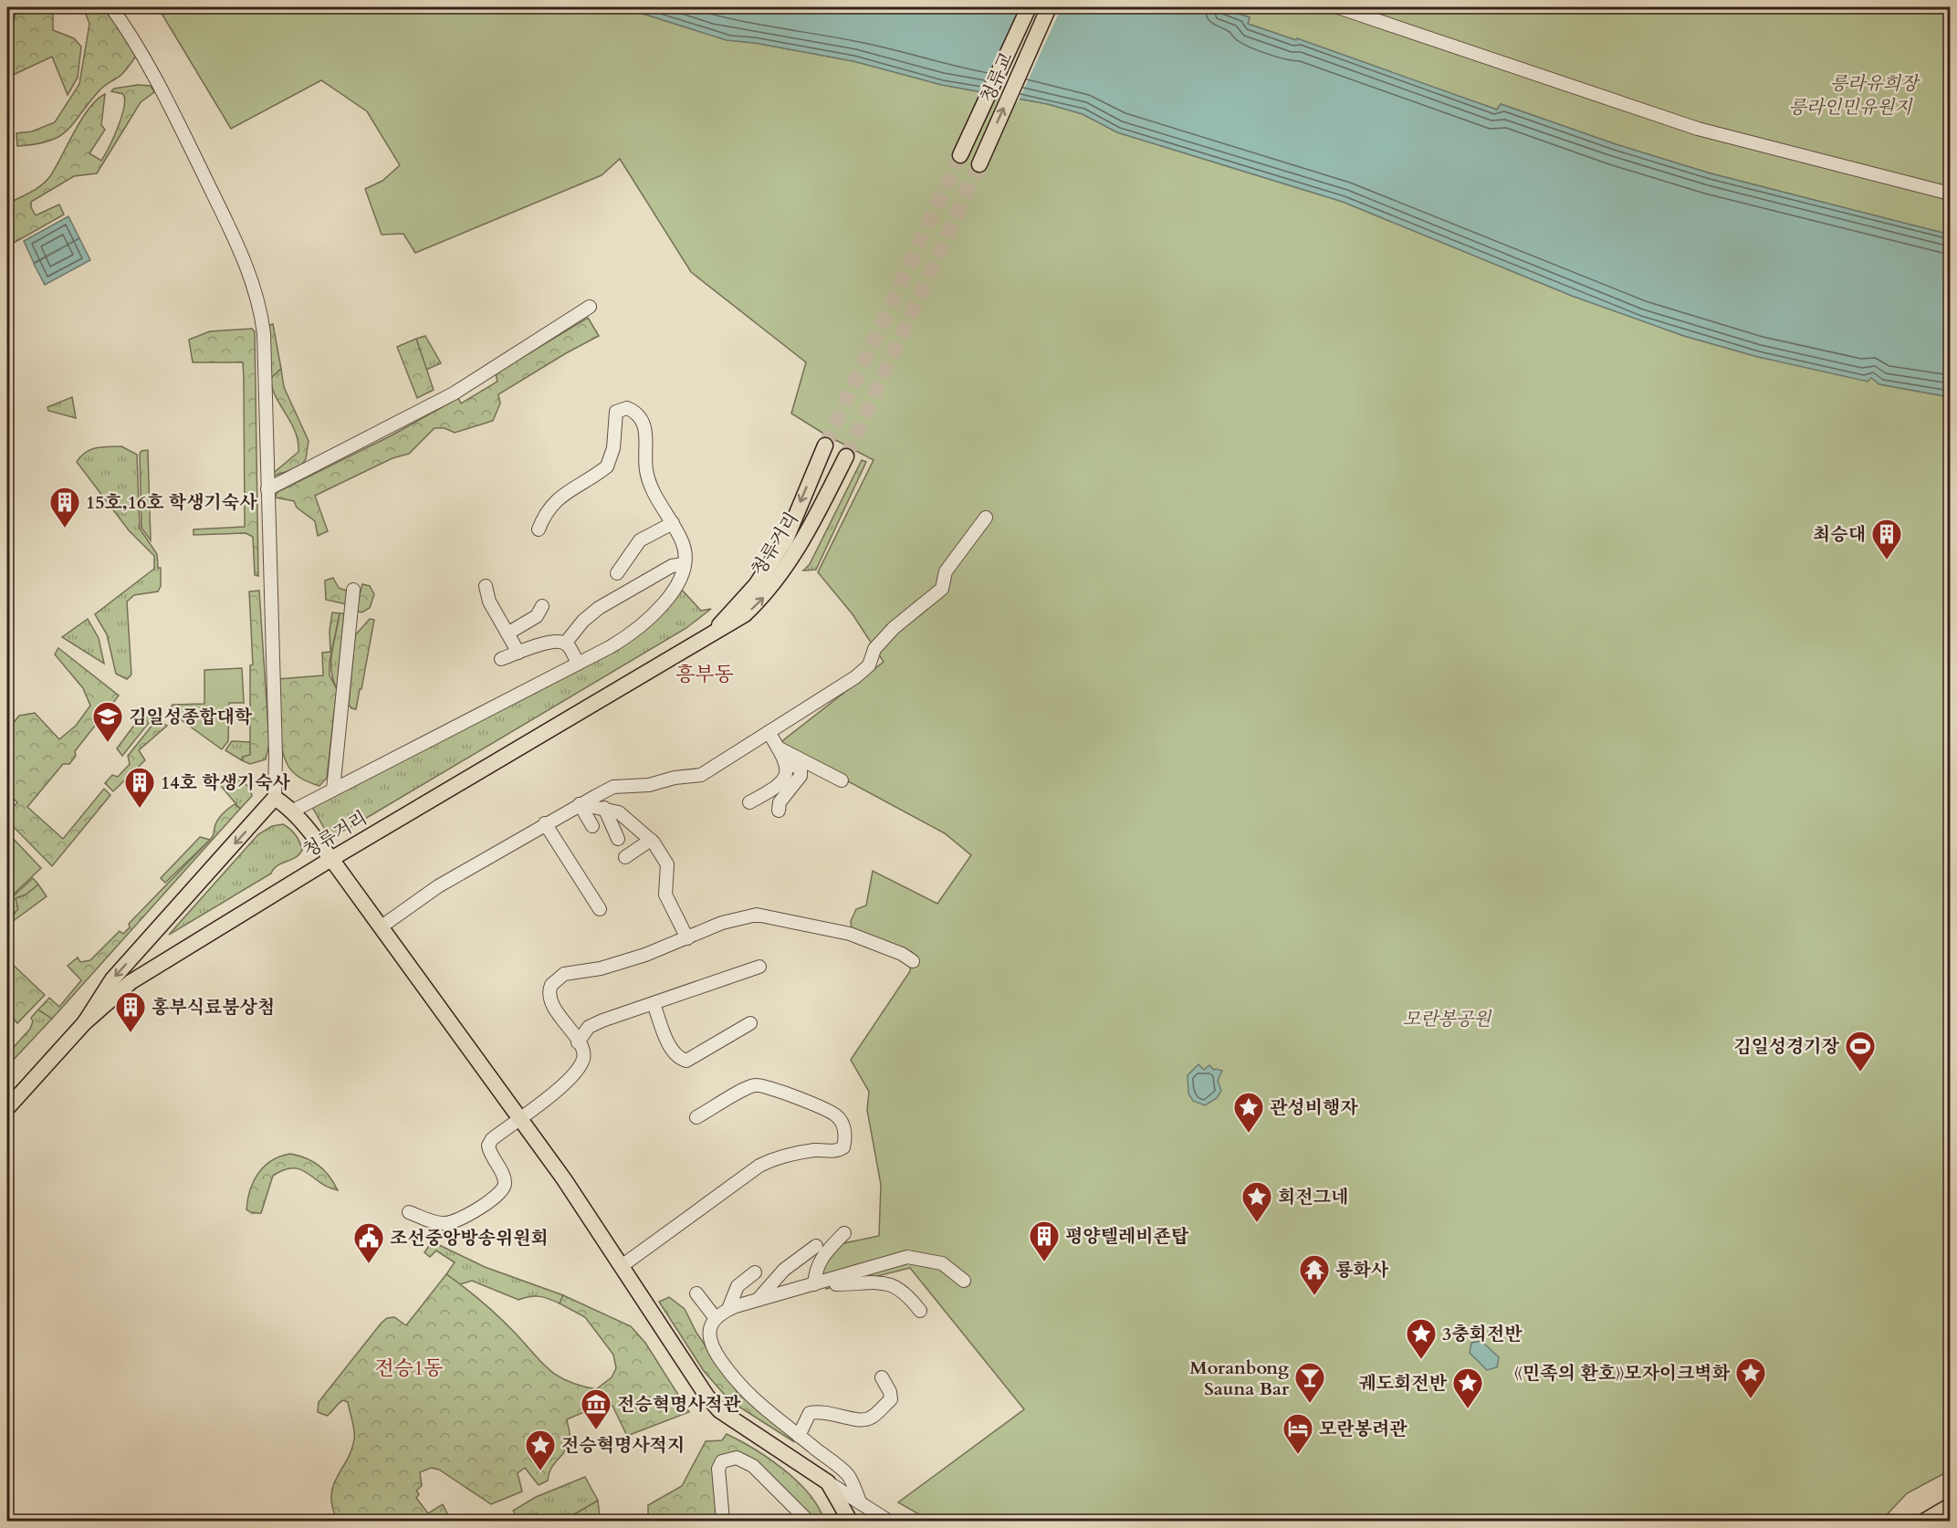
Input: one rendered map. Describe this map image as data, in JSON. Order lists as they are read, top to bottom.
{
  "streets": {
    "main road": ["청류교", "청류거리"]
  },
  "districts": ["흥부동", "전승1동"],
  "parks": ["릉라유희장", "릉라인민유원지", "모란봉공원"],
  "places": {
    "building": [
      "15호,16호 학생기숙사",
      "최승대",
      "14호 학생기숙사",
      "홍부식료붐상첨",
      "평양텔레비죤탑"
    ],
    "school or university": ["김일성종합대학"],
    "sports": ["김일성경기장"],
    "place": [
      "관성비행자",
      "회전그네",
      "3충회전반",
      "《민족의 환호》모자이크벽화",
      "궤도회전반",
      "전승혁명사적지"
    ],
    "public building": ["조선중앙방송위원회"],
    "temple": ["룡화사"],
    "bar": ["Moranbong Sauna Bar"],
    "museum": ["전승혁명사적관"],
    "hotel": ["모란봉려관"]
  }
}
